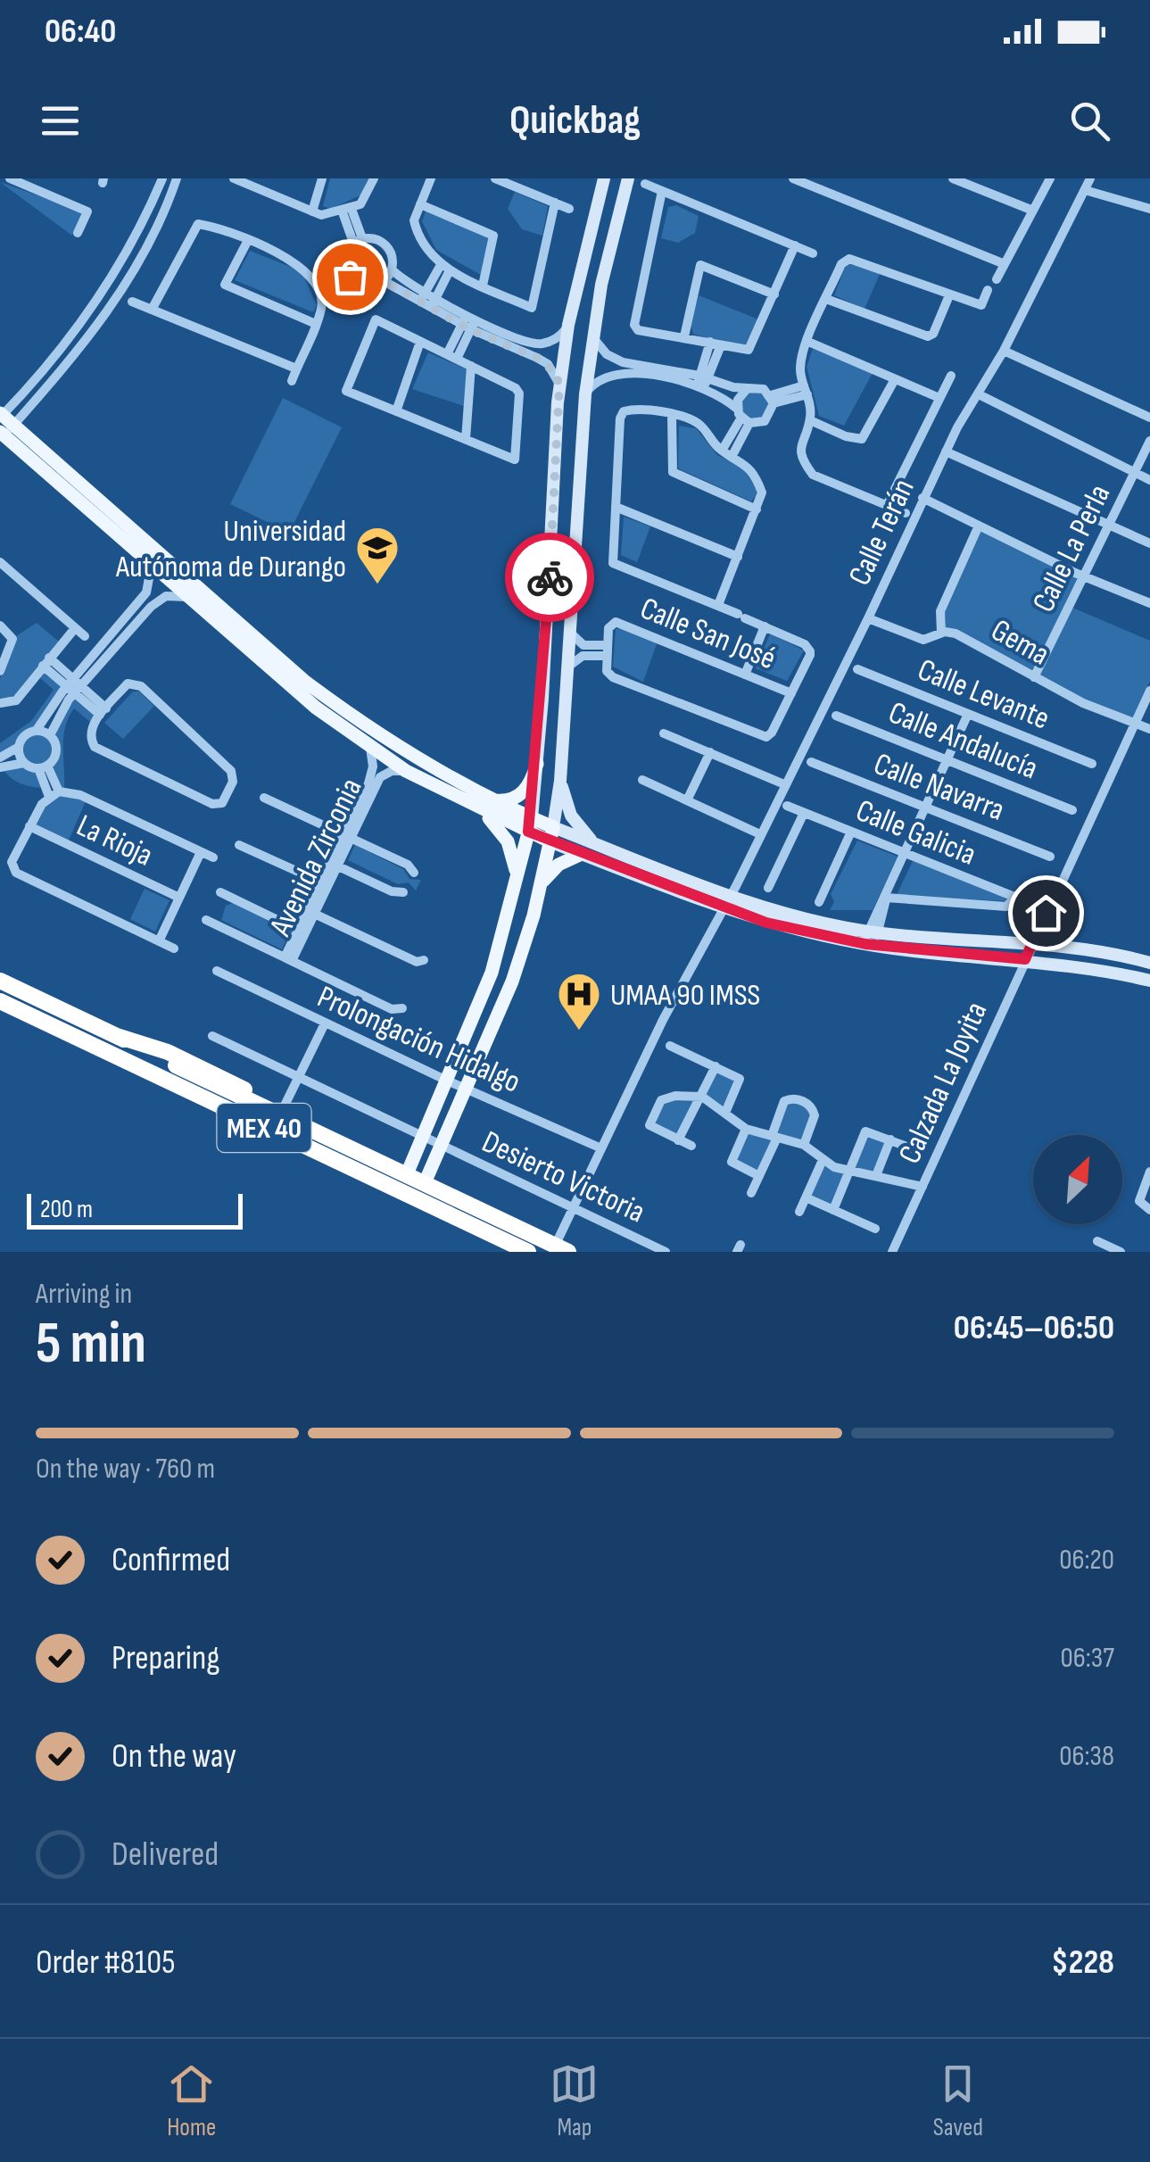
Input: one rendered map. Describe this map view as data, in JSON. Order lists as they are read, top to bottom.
{
  "streets": {
    "highway": ["MEX 40"],
    "street": [
      "Calle Terán",
      "Calle La Perla",
      "Calle San José",
      "Gema",
      "Calle Levante",
      "Calle Andalucía",
      "Calle Navarra",
      "Calle Galicia",
      "La Rioja",
      "Avenida Zirconia",
      "Prolongación Hidalgo",
      "Calzada La Joyita",
      "Desierto Victoria"
    ]
  },
  "crossings": [
    ["Calle Terán", "Gema"],
    ["Calle Terán", "Prolongación Hidalgo"],
    ["Calle La Perla", "Gema"],
    ["Gema", "Calzada La Joyita"]
  ],
  "places": {
    "school or university": ["Universidad Autónoma de Durango"],
    "hospital": ["UMAA 90 IMSS"]
  },
  "scale_bar": "200 m",
  "north": "top right",
  "page": {
    "status": "06:40",
    "header": "Quickbag",
    "scale": "200 m",
    "heading": ["5 min", "Arriving in", "06:45–06:50"],
    "panel": ["Order #8105", "$228"],
    "bar": "On the way · 760 m",
    "list": [
      ["Confirmed", "06:20"],
      ["Preparing", "06:37"],
      ["On the way", "06:38"],
      "Delivered"
    ],
    "tabs": ["Home", "Map", "Saved"]
  }
}
